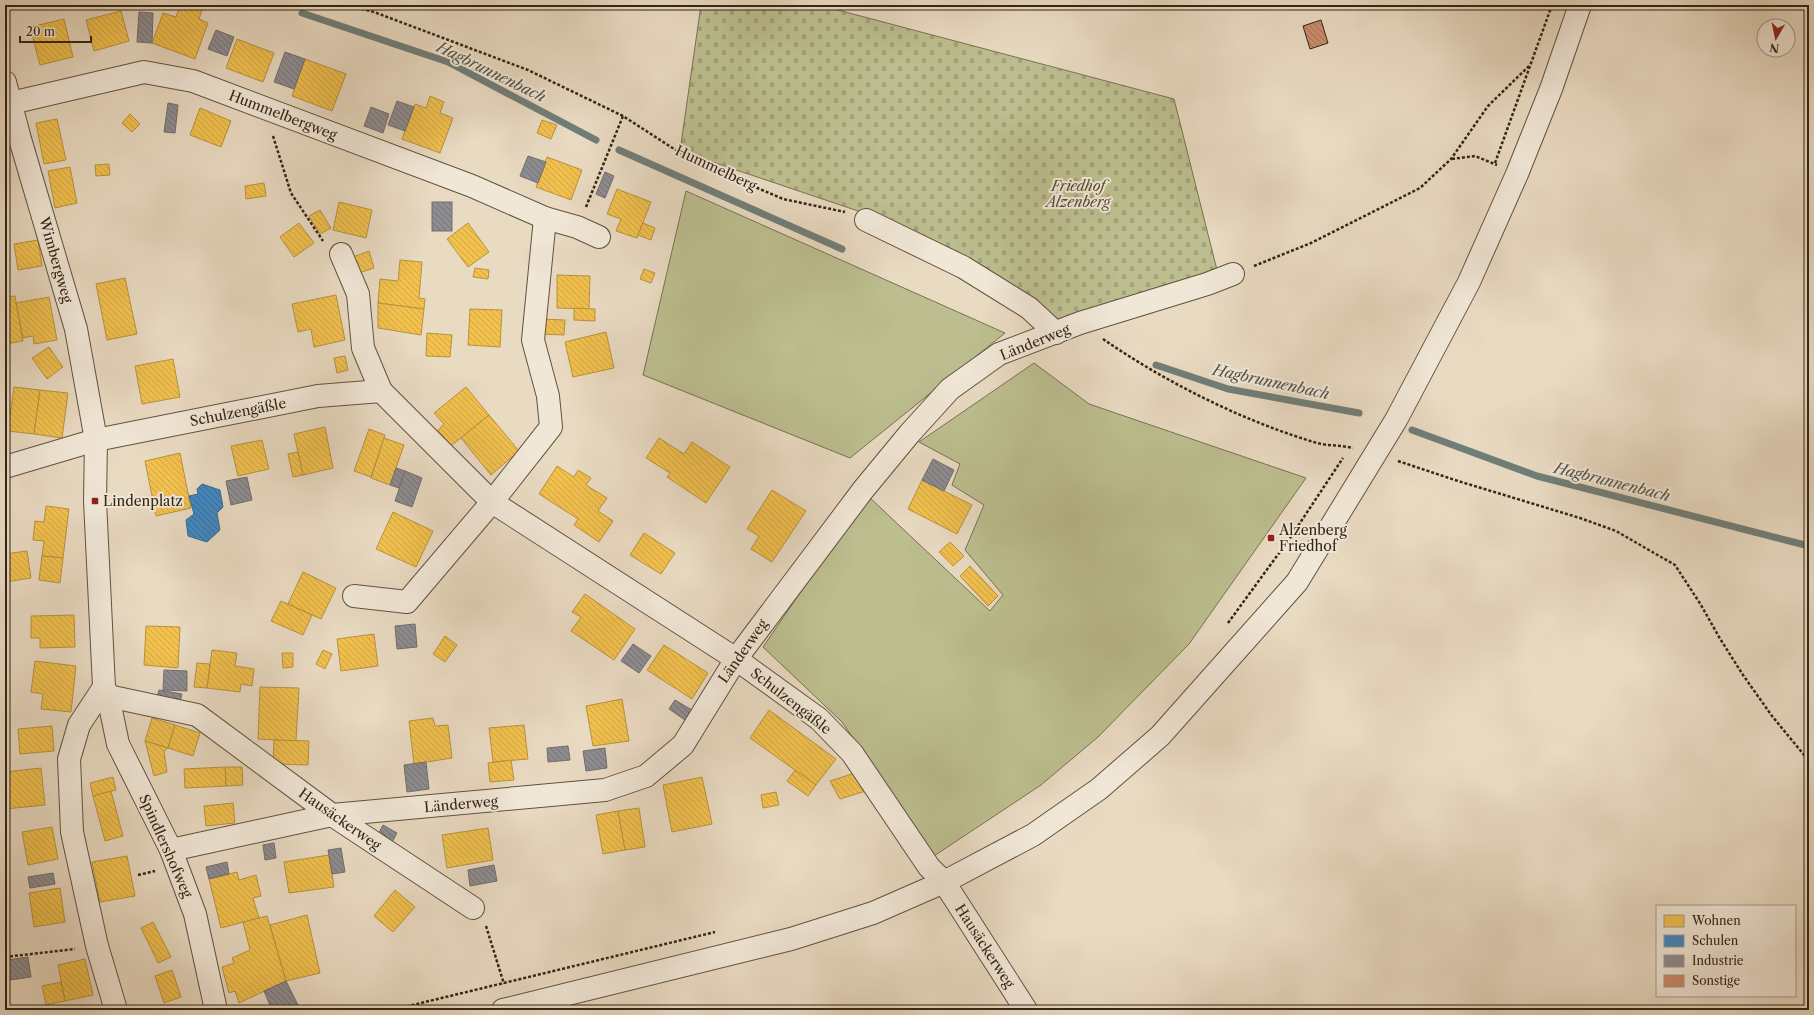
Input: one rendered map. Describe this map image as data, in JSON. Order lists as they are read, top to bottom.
{
  "streets": {
    "street": [
      "Hummelbergweg",
      "Wimbergweg",
      "Länderweg",
      "Schulzengäßle",
      "Hausäckerweg",
      "Spindlershofweg"
    ],
    "path": ["Hummelberg"]
  },
  "crossings": [
    ["Hummelbergweg", "Wimbergweg"],
    ["Wimbergweg", "Schulzengäßle"],
    ["Wimbergweg", "Spindlershofweg"],
    ["Länderweg", "Schulzengäßle"],
    ["Länderweg", "Hausäckerweg"],
    ["Länderweg", "Spindlershofweg"],
    ["Schulzengäßle", "Hausäckerweg"],
    ["Schulzengäßle", "Spindlershofweg"],
    ["Hausäckerweg", "Spindlershofweg"]
  ],
  "water": ["Hagbrunnenbach"],
  "parks": ["Friedhof Alzenberg"],
  "places": {
    "transit": ["Lindenplatz", "Alzenberg Friedhof"]
  },
  "legend": [
    "Wohnen",
    "Schulen",
    "Industrie",
    "Sonstige"
  ],
  "scale_bar": "20 m",
  "north": "bottom"
}
